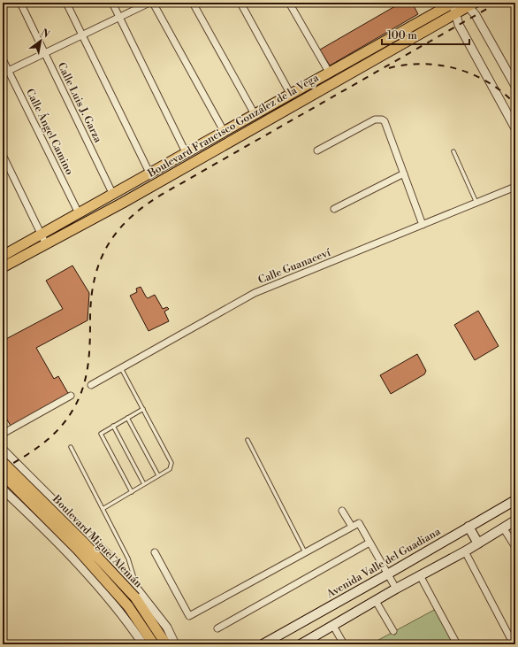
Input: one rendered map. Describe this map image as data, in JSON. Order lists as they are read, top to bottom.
{
  "streets": {
    "main road": ["Boulevard Francisco González de la Vega", "Boulevard Miguel Alemán", "Avenida Valle del Guadiana"],
    "street": ["Calle Luis J. Garza", "Calle Ángel Camino", "Calle Guanaceví"]
  },
  "crossings": [
    ["Calle Luis J. Garza", "Boulevard Francisco González de la Vega"],
    ["Boulevard Francisco González de la Vega", "Calle Ángel Camino"]
  ],
  "scale_bar": "100 m",
  "north": "top right"
}
